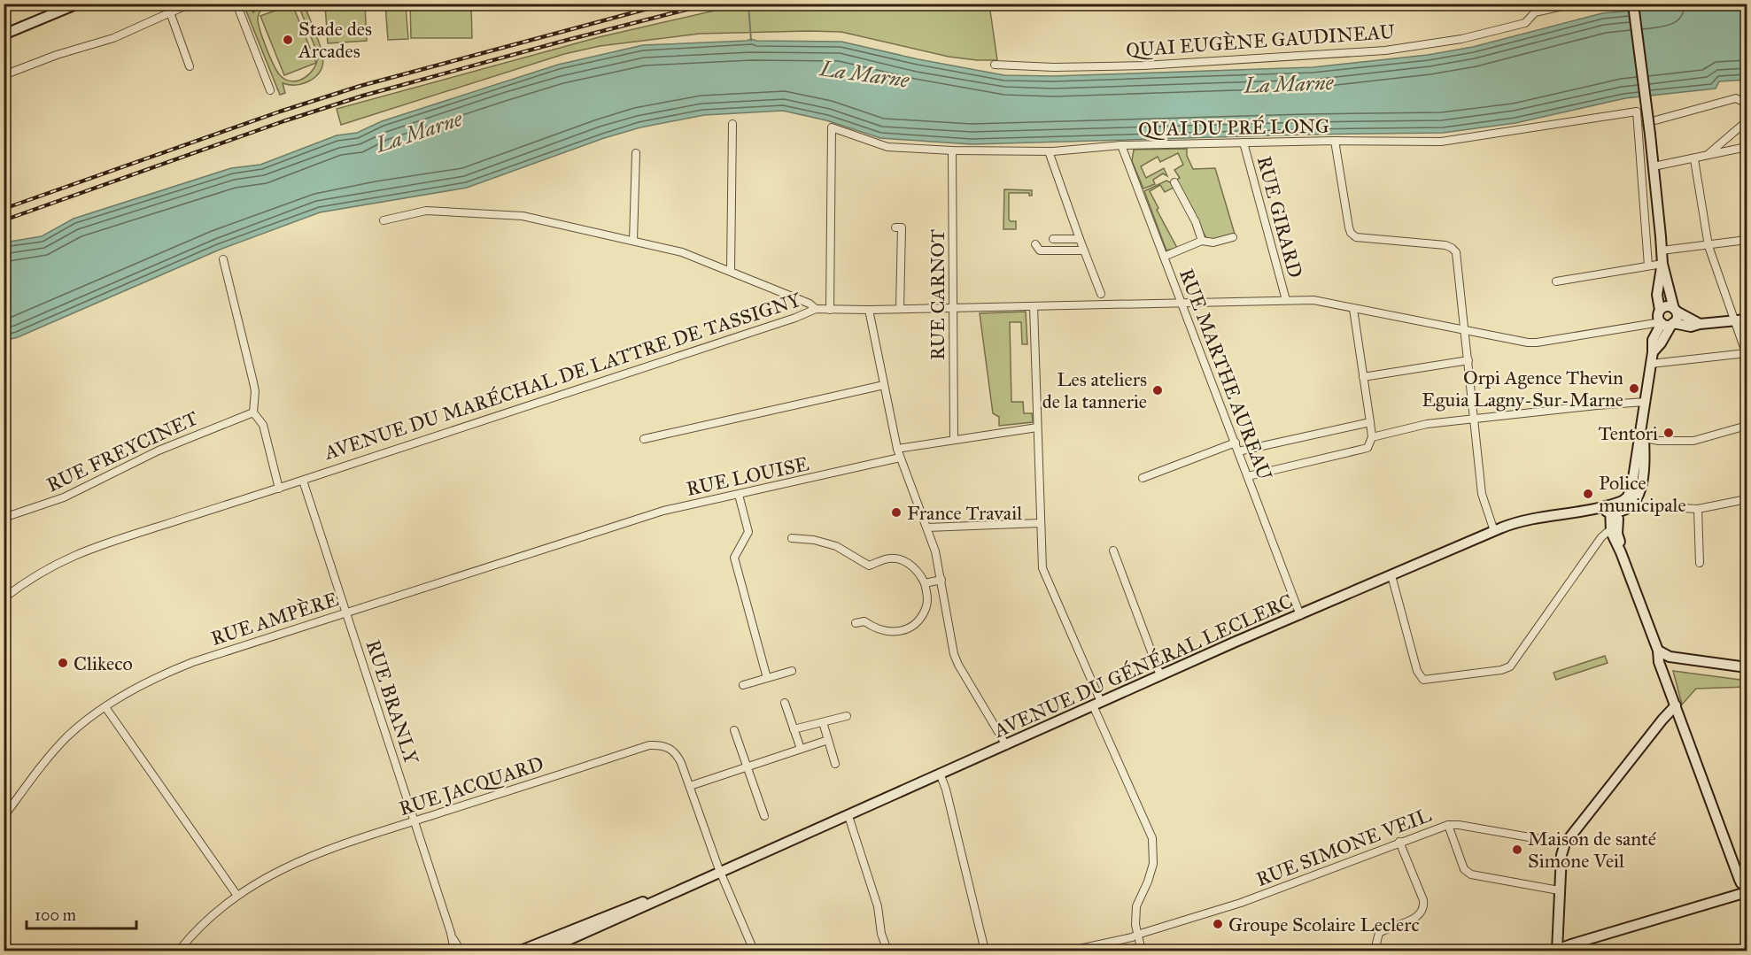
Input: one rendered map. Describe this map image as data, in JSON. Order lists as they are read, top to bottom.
{
  "streets": {
    "main road": ["AVENUE DU GÉNÉRAL LECLERC"],
    "street": [
      "QUAI EUGÈNE GAUDINEAU",
      "QUAI DU PRÉ LONG",
      "RUE GIRARD",
      "RUE CARNOT",
      "RUE MARTHE AUREAU",
      "AVENUE DU MARÉCHAL DE LATTRE DE TASSIGNY",
      "RUE FREYCINET",
      "RUE LOUISE",
      "RUE AMPÈRE",
      "RUE BRANLY",
      "RUE JACQUARD",
      "RUE SIMONE VEIL"
    ]
  },
  "crossings": [
    ["QUAI DU PRÉ LONG", "RUE GIRARD"],
    ["QUAI DU PRÉ LONG", "RUE CARNOT"],
    ["QUAI DU PRÉ LONG", "RUE MARTHE AUREAU"],
    ["QUAI DU PRÉ LONG", "AVENUE DU MARÉCHAL DE LATTRE DE TASSIGNY"],
    ["RUE GIRARD", "AVENUE DU MARÉCHAL DE LATTRE DE TASSIGNY"],
    ["RUE CARNOT", "AVENUE DU MARÉCHAL DE LATTRE DE TASSIGNY"],
    ["RUE MARTHE AUREAU", "AVENUE DU MARÉCHAL DE LATTRE DE TASSIGNY"],
    ["RUE MARTHE AUREAU", "AVENUE DU GÉNÉRAL LECLERC"],
    ["AVENUE DU MARÉCHAL DE LATTRE DE TASSIGNY", "RUE BRANLY"],
    ["RUE LOUISE", "RUE AMPÈRE"],
    ["RUE AMPÈRE", "RUE BRANLY"],
    ["AVENUE DU GÉNÉRAL LECLERC", "RUE JACQUARD"],
    ["RUE BRANLY", "RUE JACQUARD"]
  ],
  "water": ["La Marne"],
  "places": [
    "Stade des Arcades",
    "Orpi Agence Thevin Eguia Lagny-Sur-Marne",
    "Les ateliers de la tannerie",
    "Tentori",
    "Police municipale",
    "France Travail",
    "Clikeco",
    "Maison de santé Simone Veil",
    "Groupe Scolaire Leclerc"
  ],
  "scale_bar": "100 m"
}
